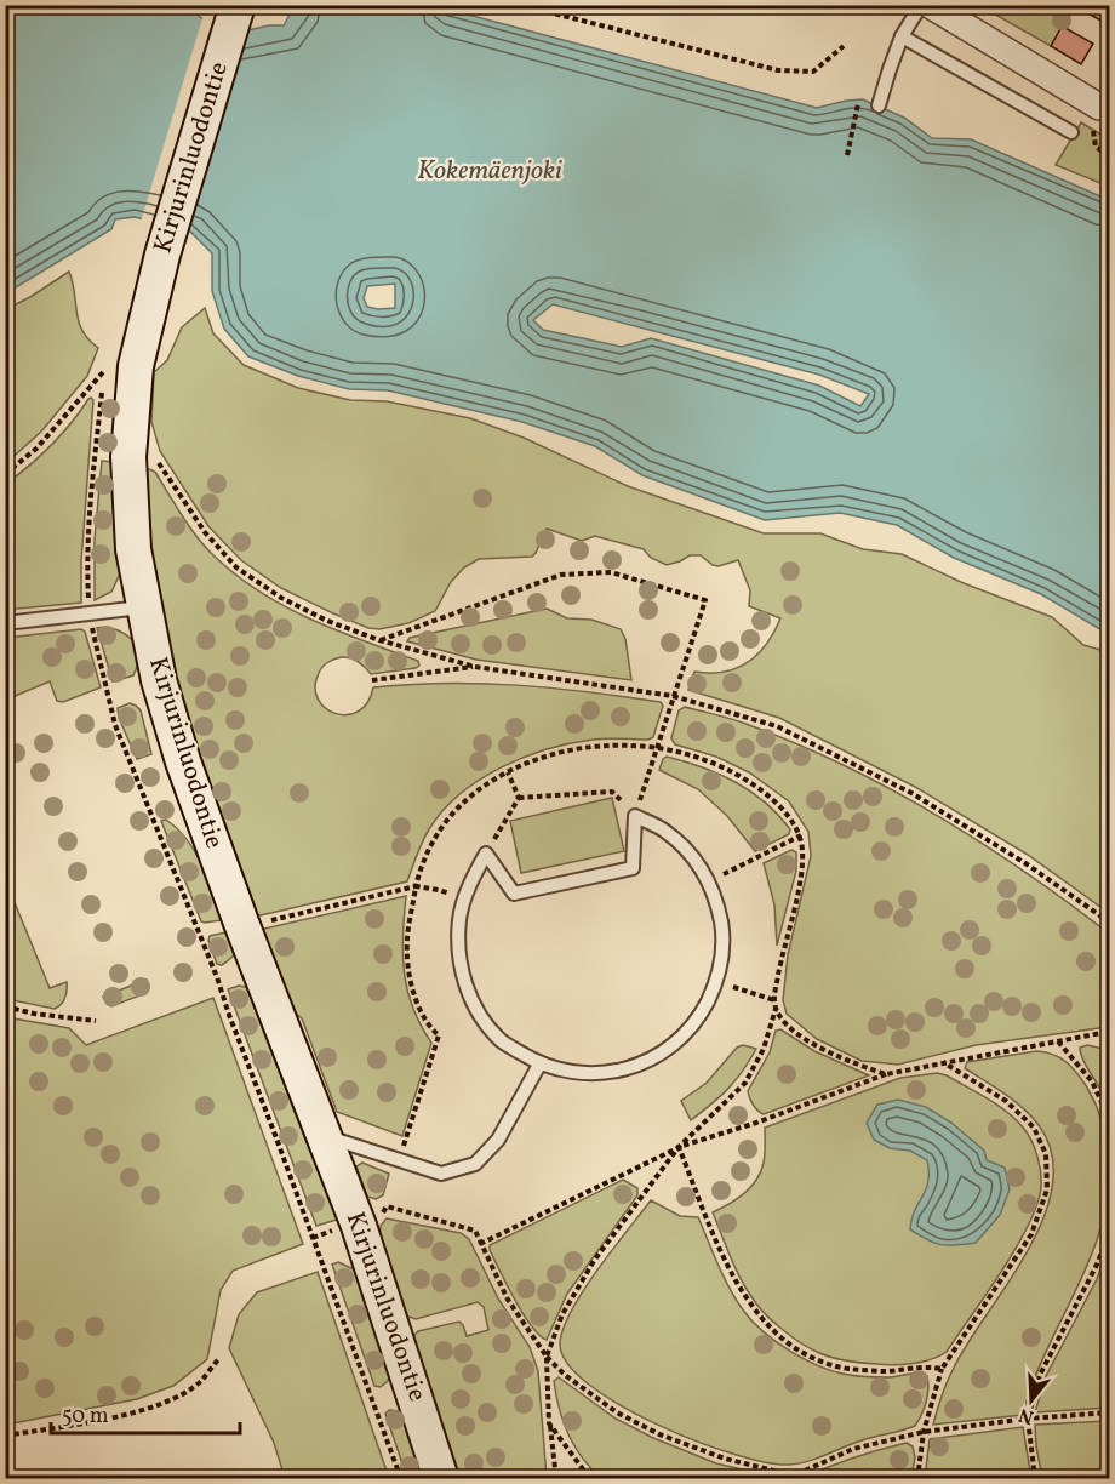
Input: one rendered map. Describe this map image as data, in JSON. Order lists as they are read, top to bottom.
{
  "streets": {
    "street": ["Kirjurinluodontie"]
  },
  "water": ["Kokemäenjoki"],
  "scale_bar": "50 m",
  "north": "bottom"
}
